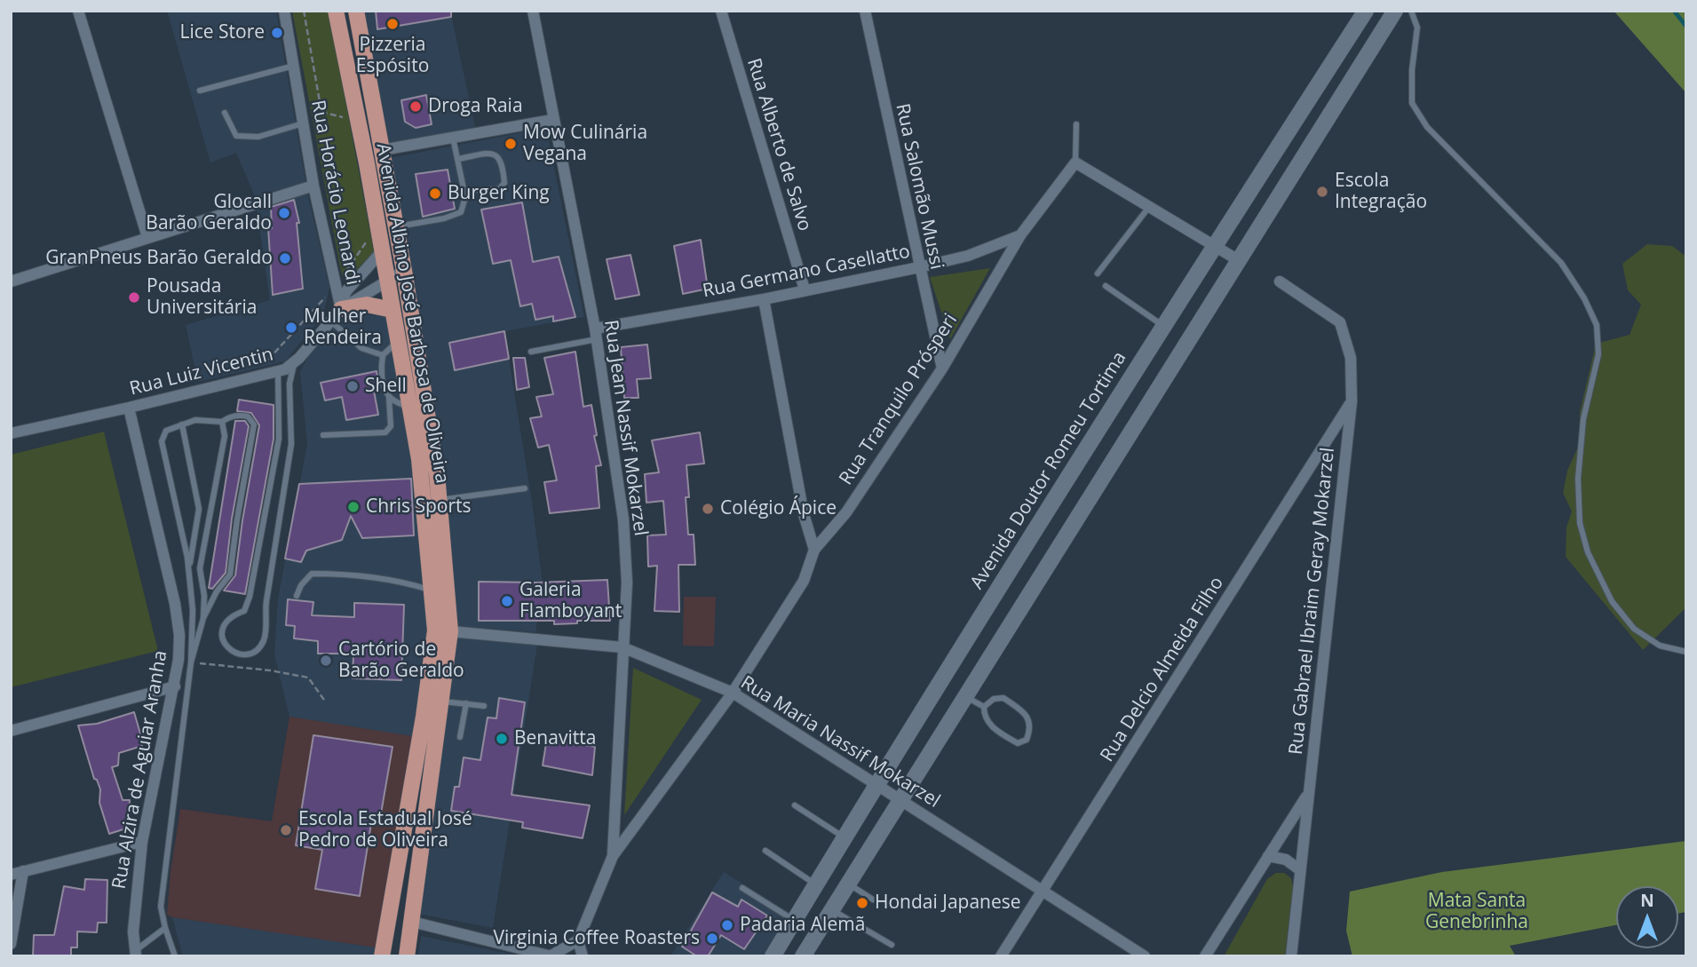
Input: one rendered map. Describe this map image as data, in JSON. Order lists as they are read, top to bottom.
{
  "streets": {
    "main road": ["Avenida Albino José Barbosa de Oliveira", "Avenida Doutor Romeu Tortima"],
    "street": [
      "Rua Alberto de Salvo",
      "Rua Salomão Mussi",
      "Rua Horácio Leonardi",
      "Rua Germano Casellatto",
      "Rua Luiz Vicentin",
      "Rua Tranquilo Prósperi",
      "Rua Jean Nassif Mokarzel",
      "Rua Gabrael Ibraim Geray Mokarzel",
      "Rua Delcio Almeida Filho",
      "Rua Maria Nassif Mokarzel",
      "Rua Alzira de Aguiar Aranha"
    ]
  },
  "crossings": [
    ["Rua Alberto de Salvo", "Rua Germano Casellatto"],
    ["Rua Salomão Mussi", "Rua Germano Casellatto"],
    ["Rua Salomão Mussi", "Rua Tranquilo Prósperi"],
    ["Rua Horácio Leonardi", "Avenida Albino José Barbosa de Oliveira"],
    ["Rua Horácio Leonardi", "Rua Luiz Vicentin"],
    ["Rua Germano Casellatto", "Rua Tranquilo Prósperi"],
    ["Rua Germano Casellatto", "Rua Jean Nassif Mokarzel"],
    ["Avenida Albino José Barbosa de Oliveira", "Rua Luiz Vicentin"],
    ["Avenida Albino José Barbosa de Oliveira", "Rua Maria Nassif Mokarzel"],
    ["Rua Luiz Vicentin", "Rua Alzira de Aguiar Aranha"],
    ["Rua Tranquilo Prósperi", "Rua Jean Nassif Mokarzel"],
    ["Rua Tranquilo Prósperi", "Rua Maria Nassif Mokarzel"],
    ["Rua Jean Nassif Mokarzel", "Rua Maria Nassif Mokarzel"],
    ["Avenida Doutor Romeu Tortima", "Rua Maria Nassif Mokarzel"],
    ["Rua Gabrael Ibraim Geray Mokarzel", "Rua Delcio Almeida Filho"],
    ["Rua Delcio Almeida Filho", "Rua Maria Nassif Mokarzel"]
  ],
  "parks": ["Mata Santa Genebrinha"],
  "places": [
    "Pizzeria Espósito",
    "Lice Store",
    "Droga Raia",
    "Mow Culinária Vegana",
    "Escola Integração",
    "Burger King",
    "Glocall Barão Geraldo",
    "GranPneus Barão Geraldo",
    "Pousada Universitária",
    "Mulher Rendeira",
    "Shell",
    "Chris Sports",
    "Colégio Ápice",
    "Galeria Flamboyant",
    "Cartório de Barão Geraldo",
    "Benavitta",
    "Escola Estadual José Pedro de Oliveira",
    "Hondai Japanese",
    "Padaria Alemã",
    "Virginia Coffee Roasters"
  ],
  "north": "top"
}
